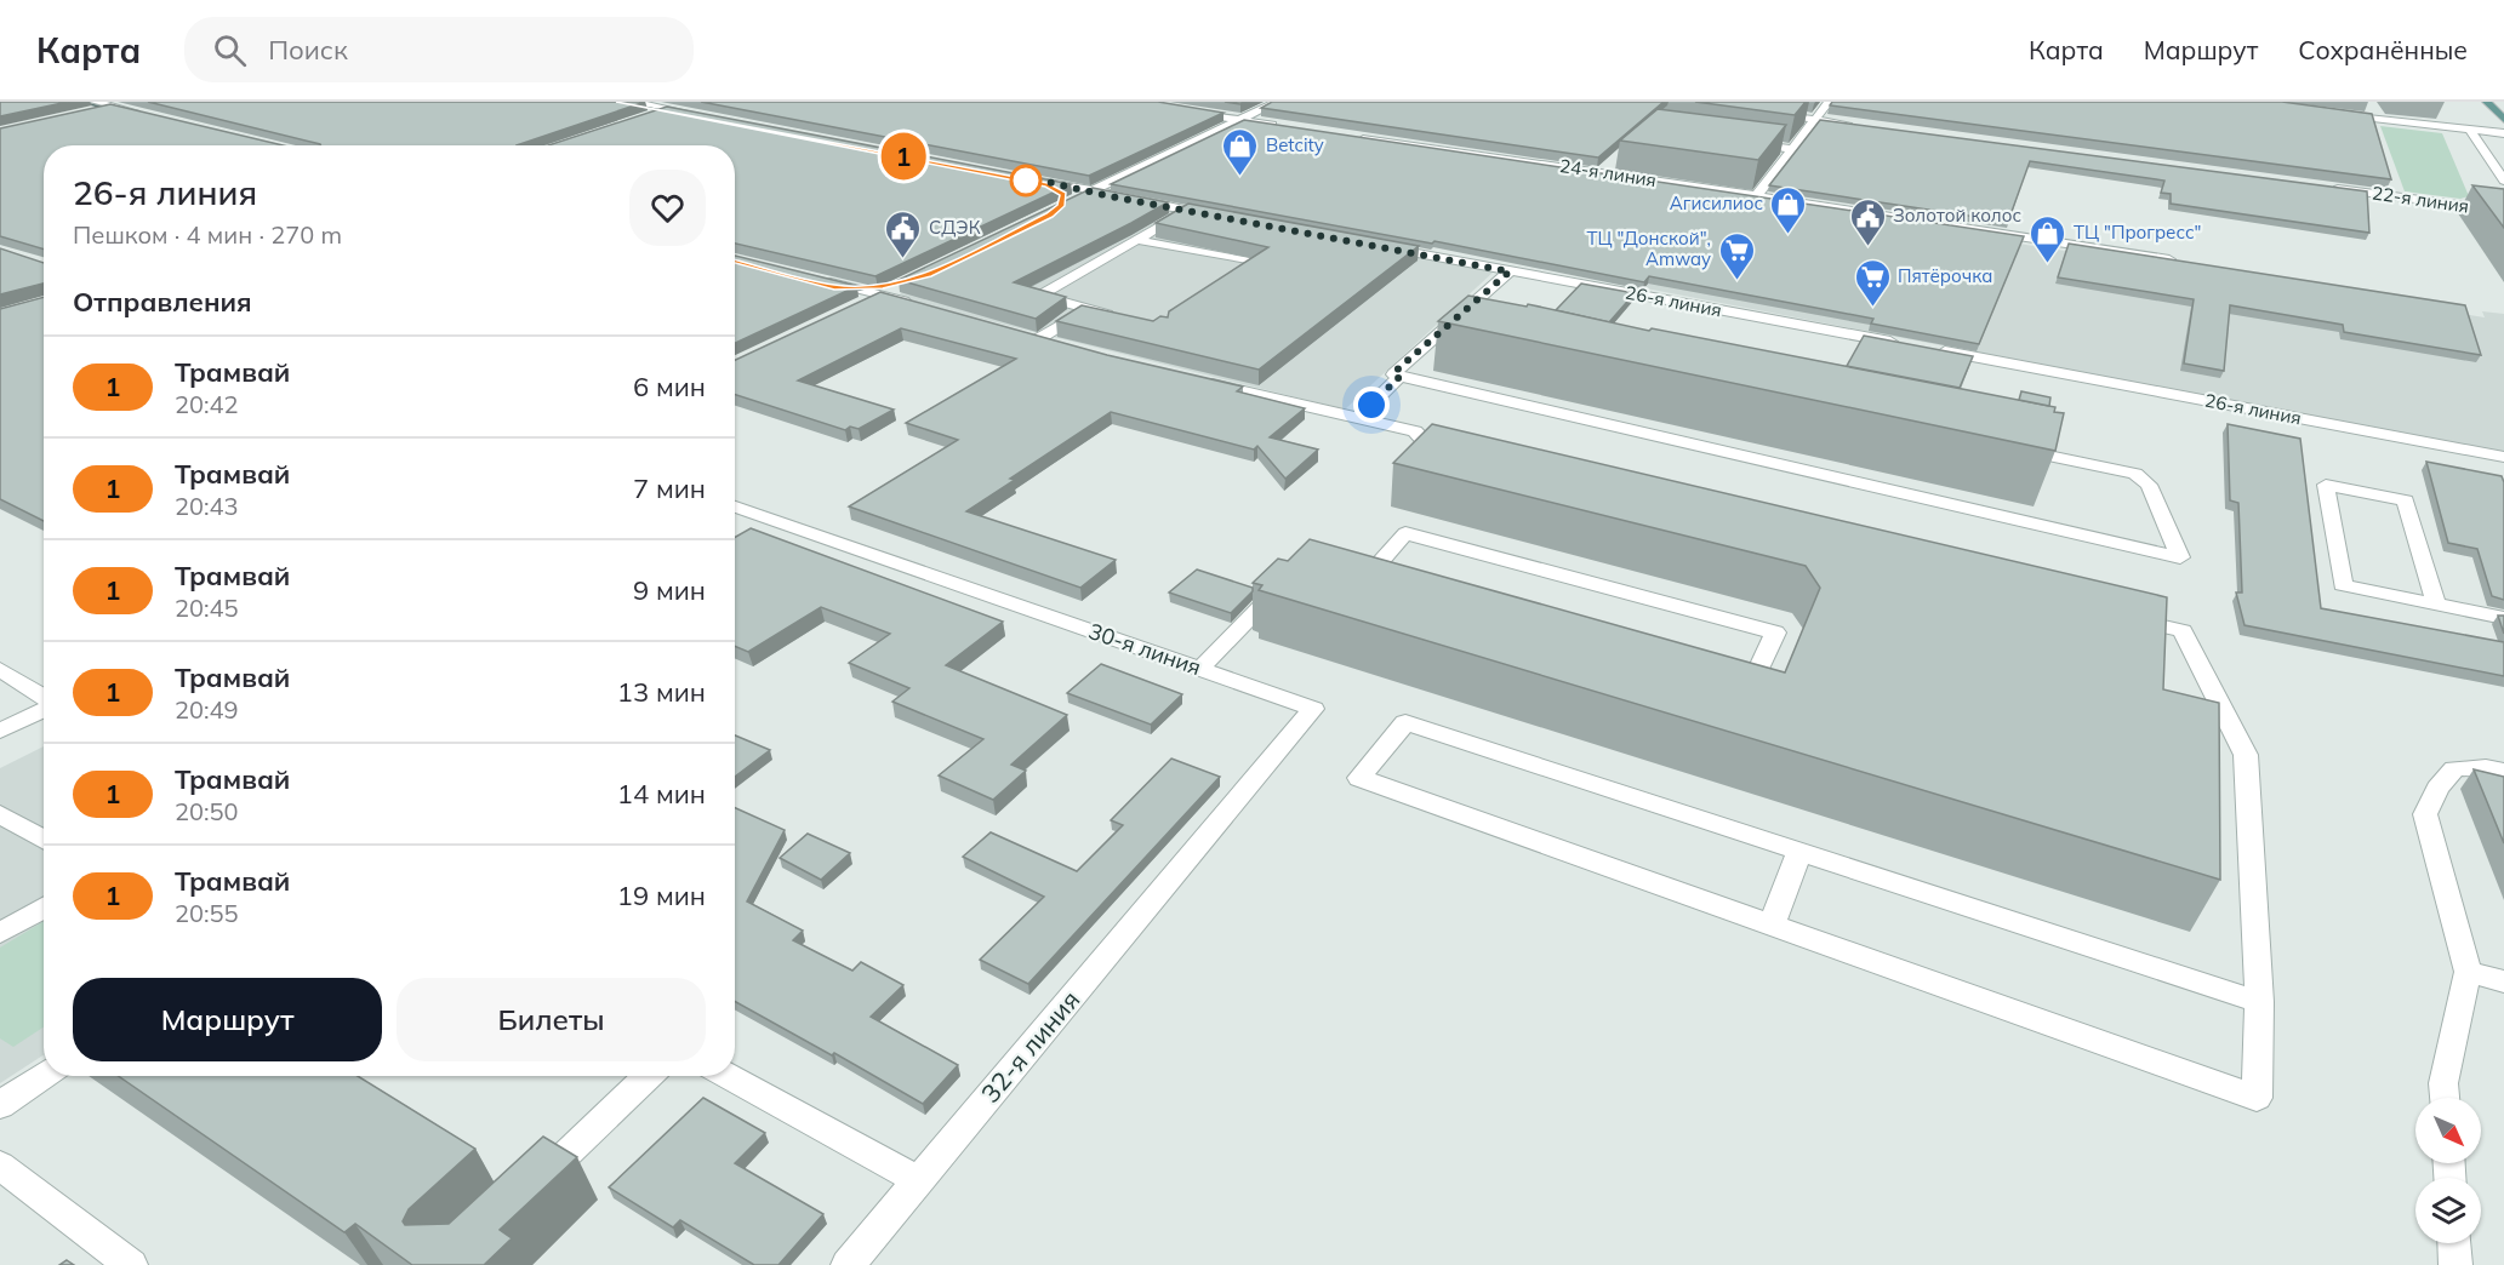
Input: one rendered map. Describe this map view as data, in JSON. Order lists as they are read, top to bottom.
{
  "streets": {
    "street": [
      "24-я линия",
      "22-я линия",
      "26-я линия",
      "30-я линия",
      "32-я линия"
    ]
  },
  "crossings": [
    ["30-я линия", "32-я линия"]
  ],
  "places": {
    "shop": ["Betcity", "Агисилиос", "ТЦ \"Прогресс\""],
    "public building": ["Золотой колос", "СДЭК"],
    "supermarket": ["ТЦ \"Донской\", Amway", "Пятёрочка"]
  },
  "lines": ["tram line 1"],
  "north": "bottom right",
  "page": {
    "header": "Карта",
    "search": "Поиск",
    "nav": ["Карта", "Маршрут", "Сохранённые"],
    "on_map": "1",
    "heading": [
      ["26-я линия", "Пешком · 4 мин · 270 m"],
      "Отправления"
    ],
    "list": [
      {
        "mark": "1",
        "name": "Трамвай",
        "note": "20:42",
        "value": "6 мин"
      },
      {
        "mark": "1",
        "name": "Трамвай",
        "note": "20:43",
        "value": "7 мин"
      },
      {
        "mark": "1",
        "name": "Трамвай",
        "note": "20:45",
        "value": "9 мин"
      },
      {
        "mark": "1",
        "name": "Трамвай",
        "note": "20:49",
        "value": "13 мин"
      },
      {
        "mark": "1",
        "name": "Трамвай",
        "note": "20:50",
        "value": "14 мин"
      },
      {
        "mark": "1",
        "name": "Трамвай",
        "note": "20:55",
        "value": "19 мин"
      }
    ],
    "buttons": ["Маршрут", "Билеты"]
  }
}
